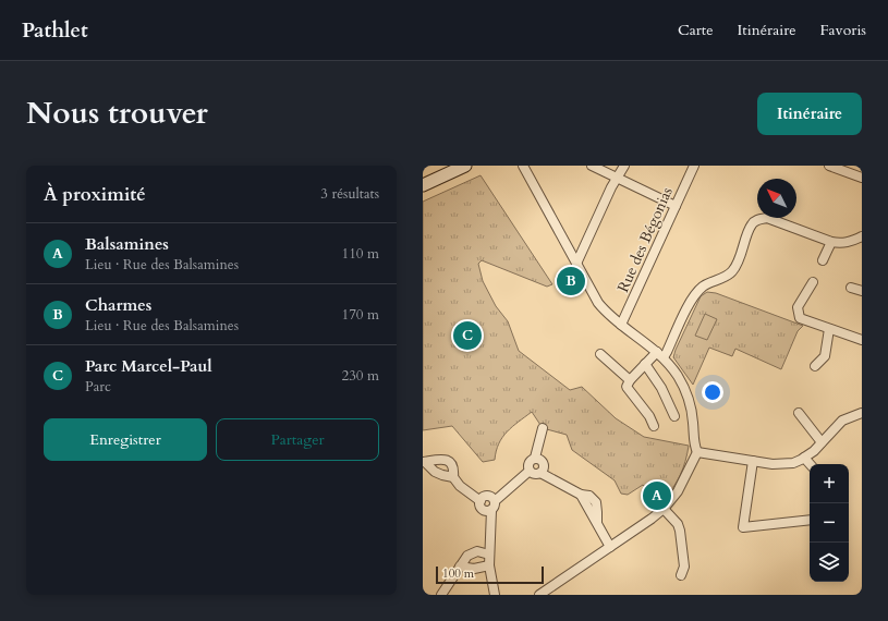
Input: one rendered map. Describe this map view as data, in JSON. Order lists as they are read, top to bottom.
{
  "streets": {
    "street": ["Rue des Bégonias"]
  },
  "scale_bar": "100 m",
  "north": "top left",
  "page": {
    "header": "Pathlet",
    "nav": ["Carte", "Itinéraire", "Favoris"],
    "title": "Nous trouver",
    "buttons": [
      "Itinéraire",
      ["Enregistrer", "Partager"]
    ],
    "heading": ["À proximité", "3 résultats"],
    "list": [
      {
        "mark": "A",
        "name": "Balsamines",
        "note": "Lieu · Rue des Balsamines",
        "value": "110 m"
      },
      {
        "mark": "B",
        "name": "Charmes",
        "note": "Lieu · Rue des Balsamines",
        "value": "170 m"
      },
      {
        "mark": "C",
        "name": "Parc Marcel-Paul",
        "note": "Parc",
        "value": "230 m"
      }
    ],
    "pins": ["B", "C", "A"],
    "map_buttons": ["+", "−"],
    "scale": "100 m"
  }
}
